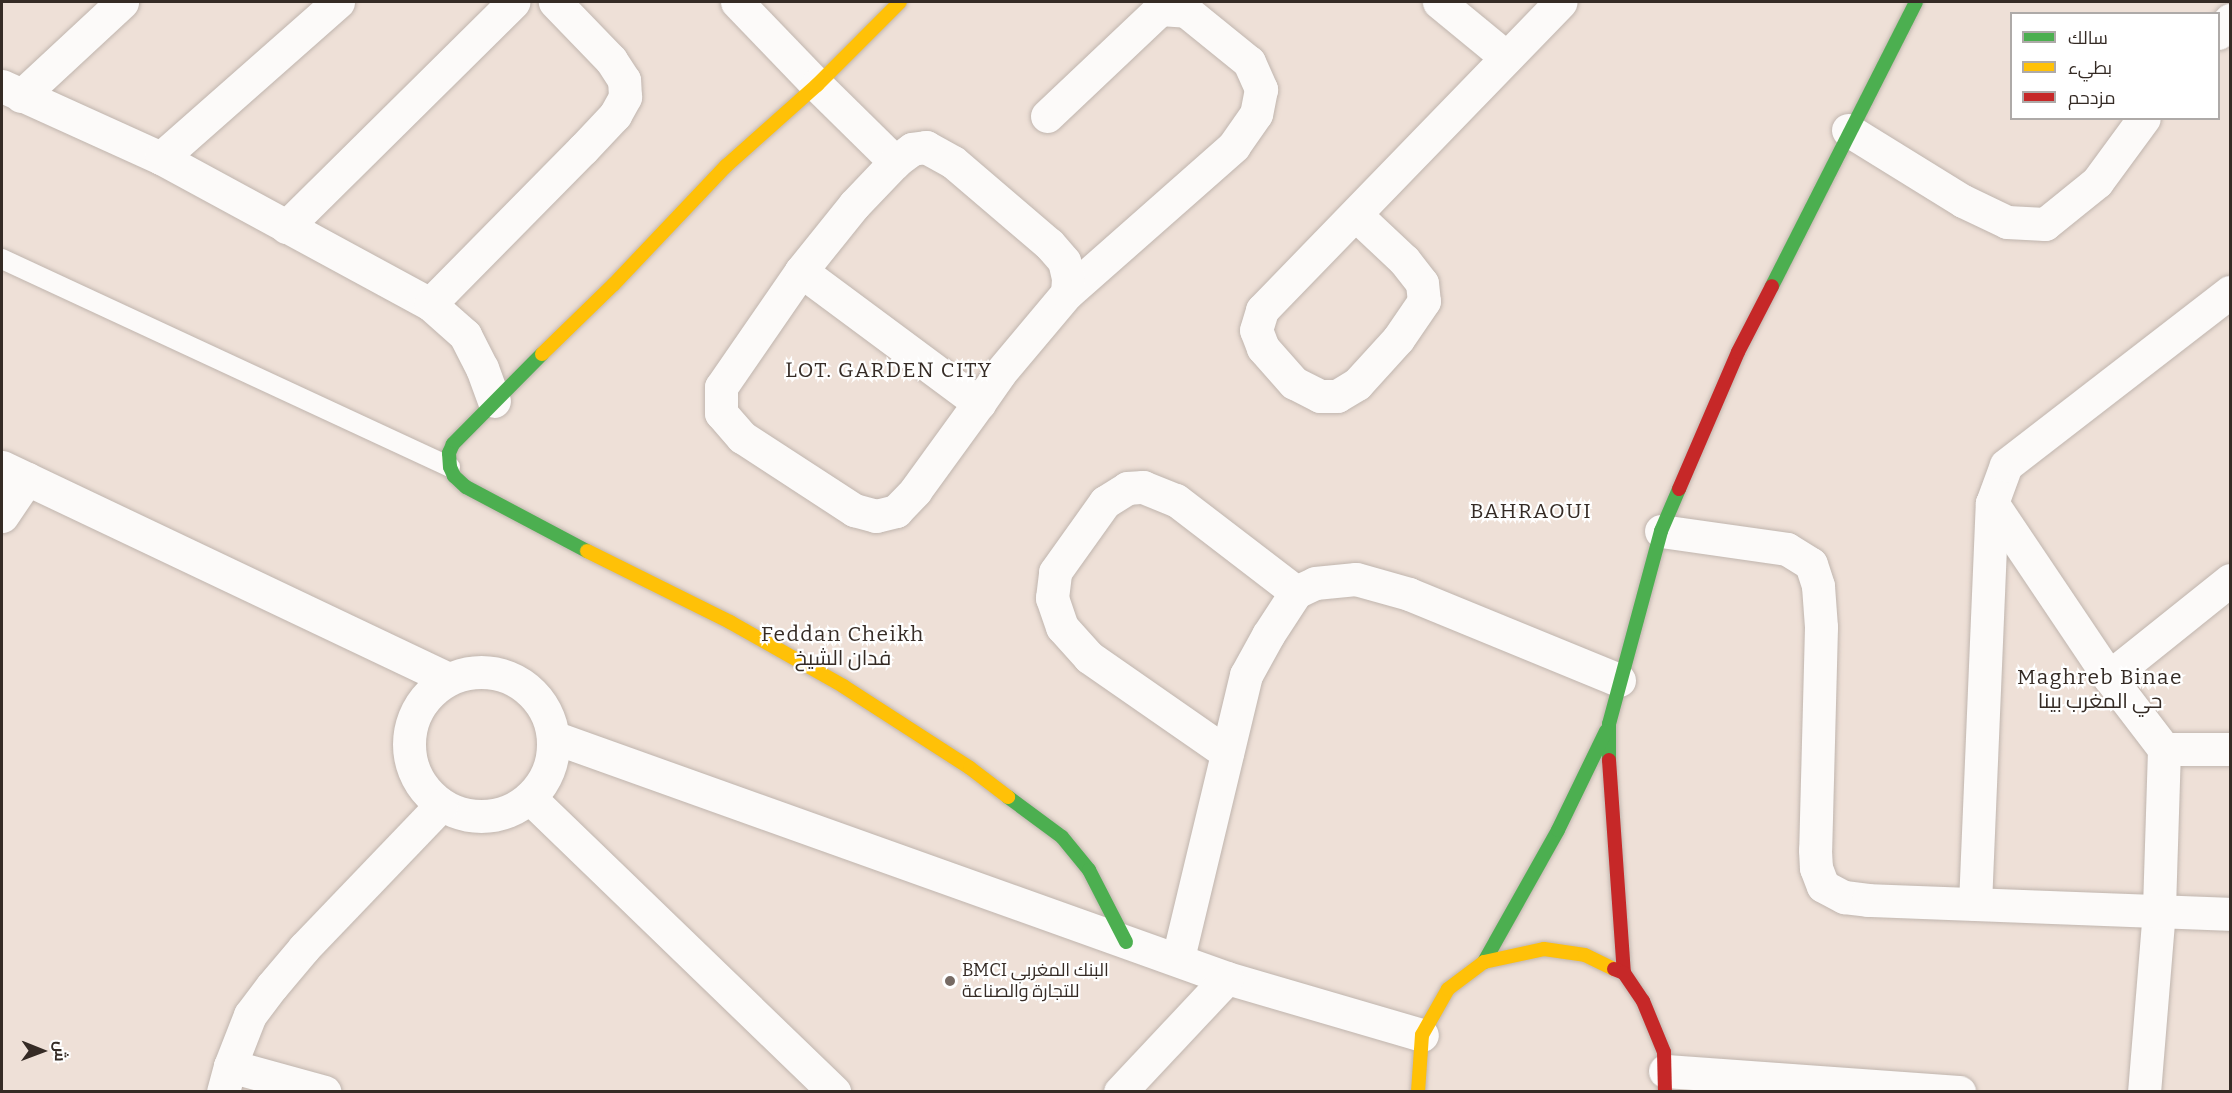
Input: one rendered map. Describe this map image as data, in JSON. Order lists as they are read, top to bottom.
{
  "districts": [
    "LOT. GARDEN CITY",
    "BAHRAOUI",
    "Feddan Cheikh فدان الشيخ",
    "Maghreb Binae حي المغرب بينا"
  ],
  "places": ["BMCI البنك المغربي للتجارة والصناعة"],
  "legend": ["سالك", "بطيء", "مزدحم"],
  "north": "right"
}
